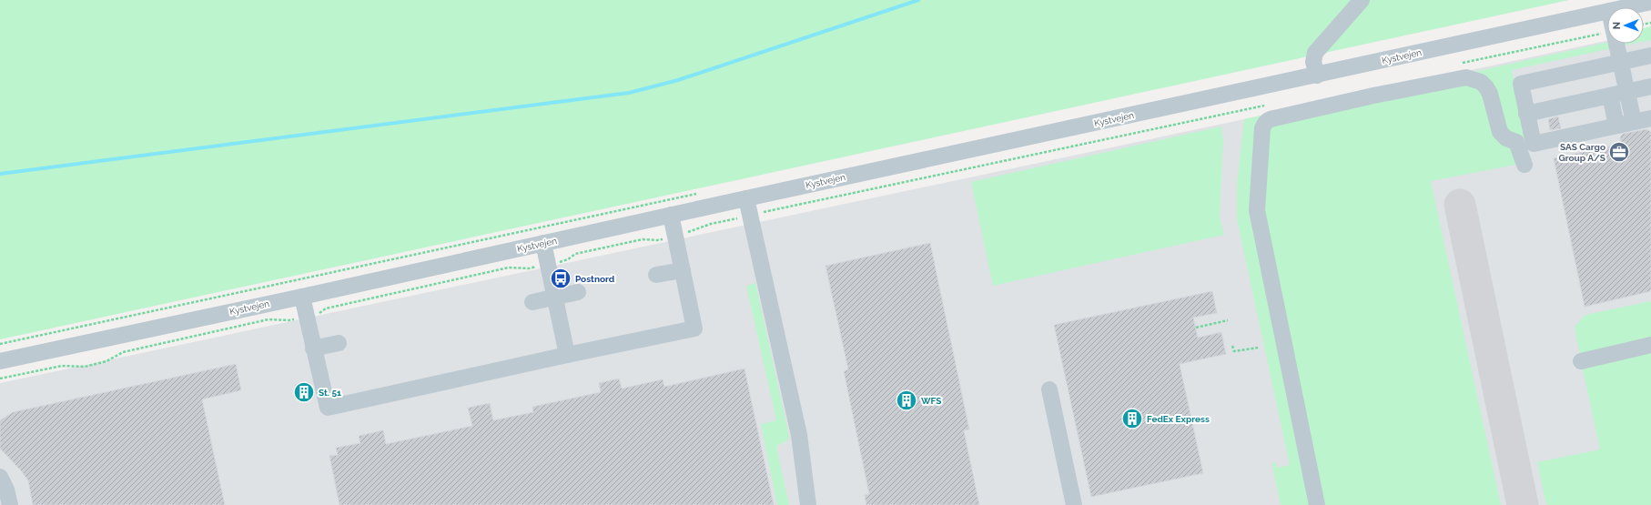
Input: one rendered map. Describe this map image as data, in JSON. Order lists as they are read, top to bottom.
{
  "streets": {
    "street": ["Kystvejen"]
  },
  "places": {
    "office": ["SAS Cargo Group A/S"],
    "bus stop": ["Postnord"],
    "building": ["St. 51", "WFS", "FedEx Express"]
  },
  "north": "left"
}
